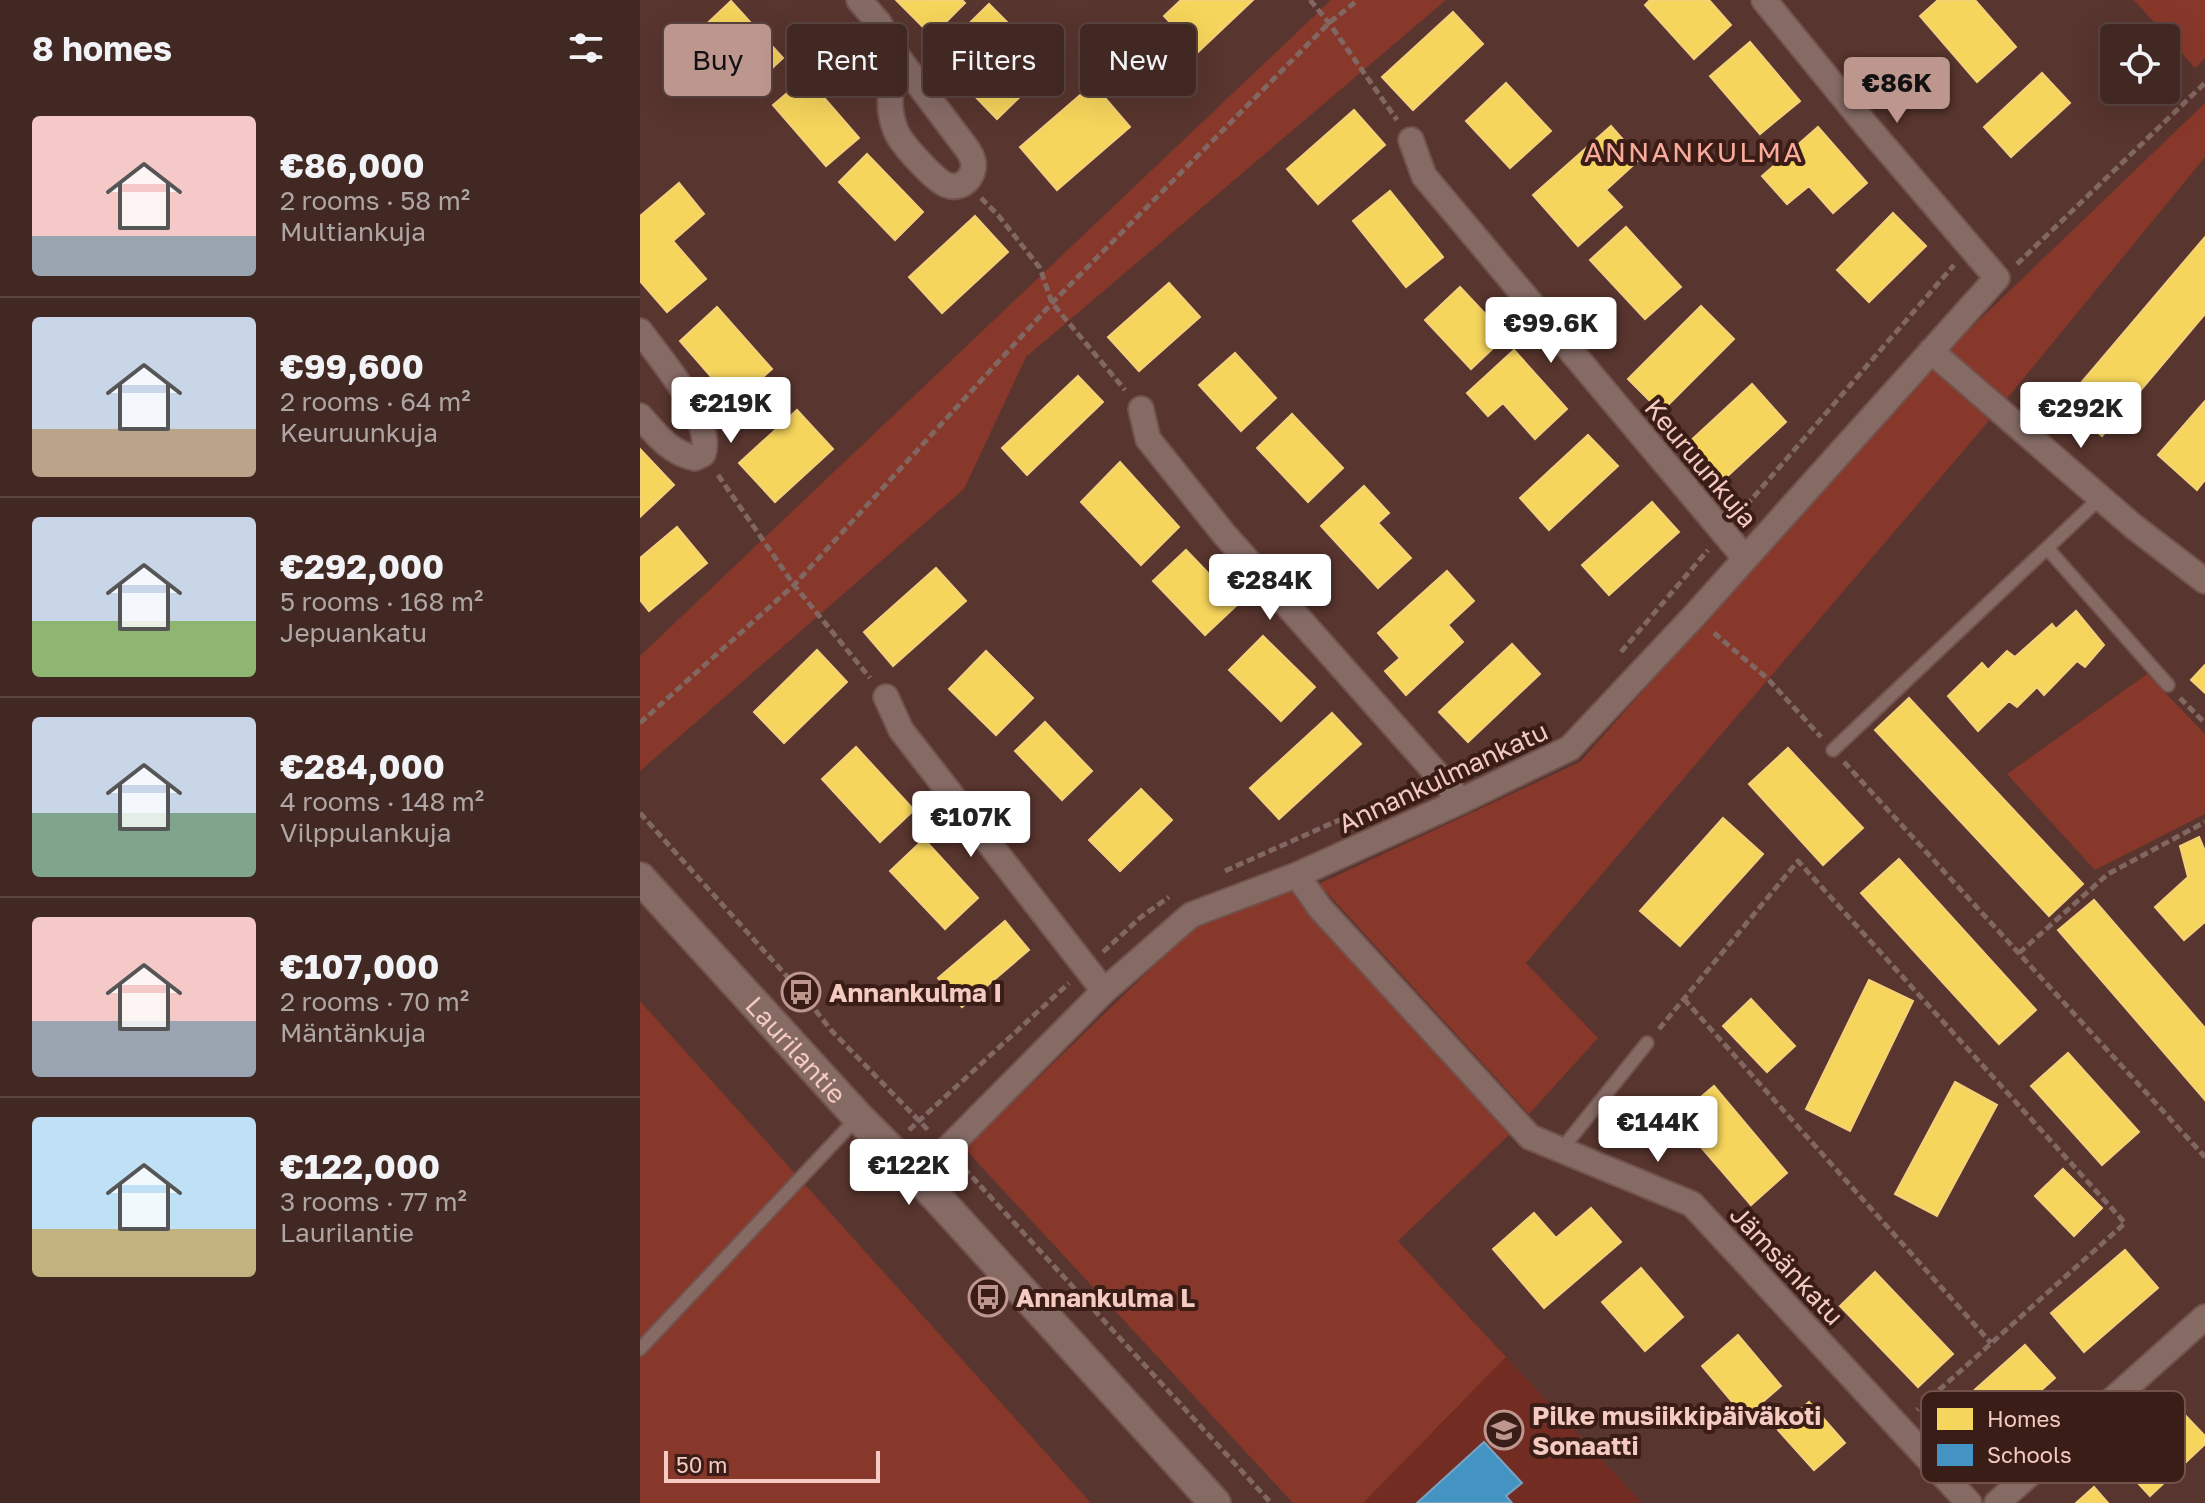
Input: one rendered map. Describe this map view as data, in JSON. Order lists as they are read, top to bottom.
{
  "streets": {
    "street": [
      "Keuruunkuja",
      "Annankulmankatu",
      "Laurilantie",
      "Jämsänkatu"
    ]
  },
  "crossings": [
    ["Keuruunkuja", "Annankulmankatu"],
    ["Annankulmankatu", "Laurilantie"],
    ["Annankulmankatu", "Jämsänkatu"]
  ],
  "districts": ["ANNANKULMA"],
  "places": {
    "bus stop": ["Annankulma I", "Annankulma L"],
    "school or university": ["Pilke musiikkipäiväkoti Sonaatti"]
  },
  "legend": ["Homes", "Schools"],
  "scale_bar": "50 m",
  "page": {
    "heading": "8 homes",
    "chip": [
      "Buy",
      "Rent",
      "Filters",
      "New"
    ],
    "price": [
      "€86K",
      "€99.6K",
      "€219K",
      "€292K",
      "€284K",
      "€107K",
      "€144K",
      "€122K"
    ],
    "list": [
      {
        "name": "€86,000",
        "note": "2 rooms · 58 m² · Multiankuja"
      },
      {
        "name": "€99,600",
        "note": "2 rooms · 64 m² · Keuruunkuja"
      },
      {
        "name": "€292,000",
        "note": "5 rooms · 168 m² · Jepuankatu"
      },
      {
        "name": "€284,000",
        "note": "4 rooms · 148 m² · Vilppulankuja"
      },
      {
        "name": "€107,000",
        "note": "2 rooms · 70 m² · Mäntänkuja"
      },
      {
        "name": "€122,000",
        "note": "3 rooms · 77 m² · Laurilantie"
      }
    ],
    "scale": "50 m"
  }
}
